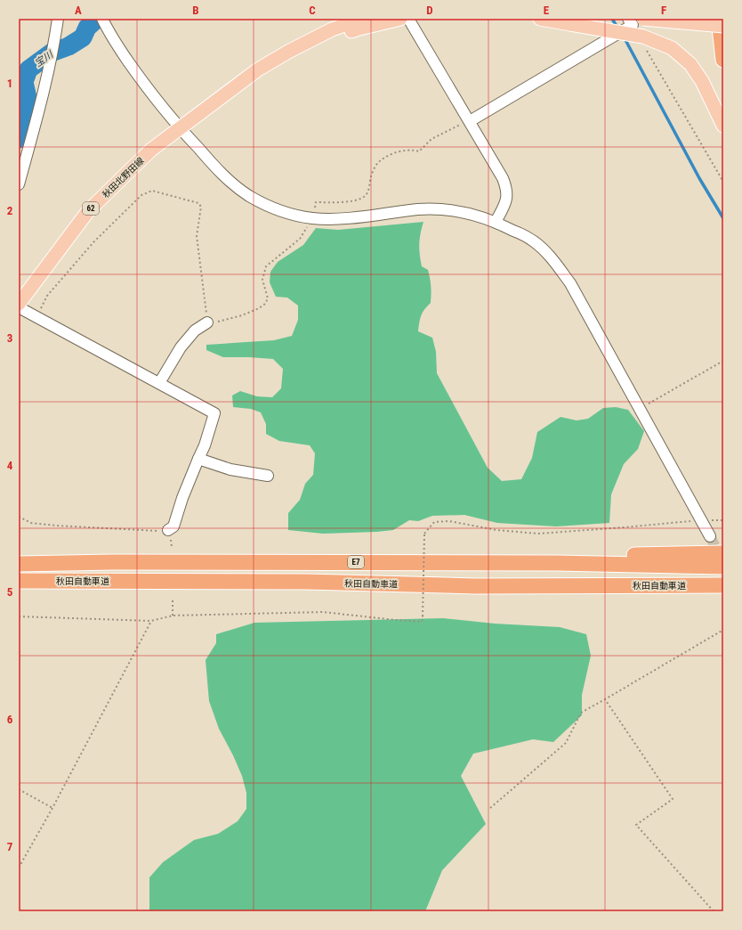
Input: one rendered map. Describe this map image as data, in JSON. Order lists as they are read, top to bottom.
{
  "streets": {
    "highway": ["E7", "秋田自動車道"],
    "main road": ["秋田北野田線", "62"]
  },
  "water": ["宝川"],
  "grid": {
    "columns": [
      "A",
      "B",
      "C",
      "D",
      "E",
      "F"
    ],
    "rows": [
      "1",
      "2",
      "3",
      "4",
      "5",
      "6",
      "7"
    ]
  }
}
